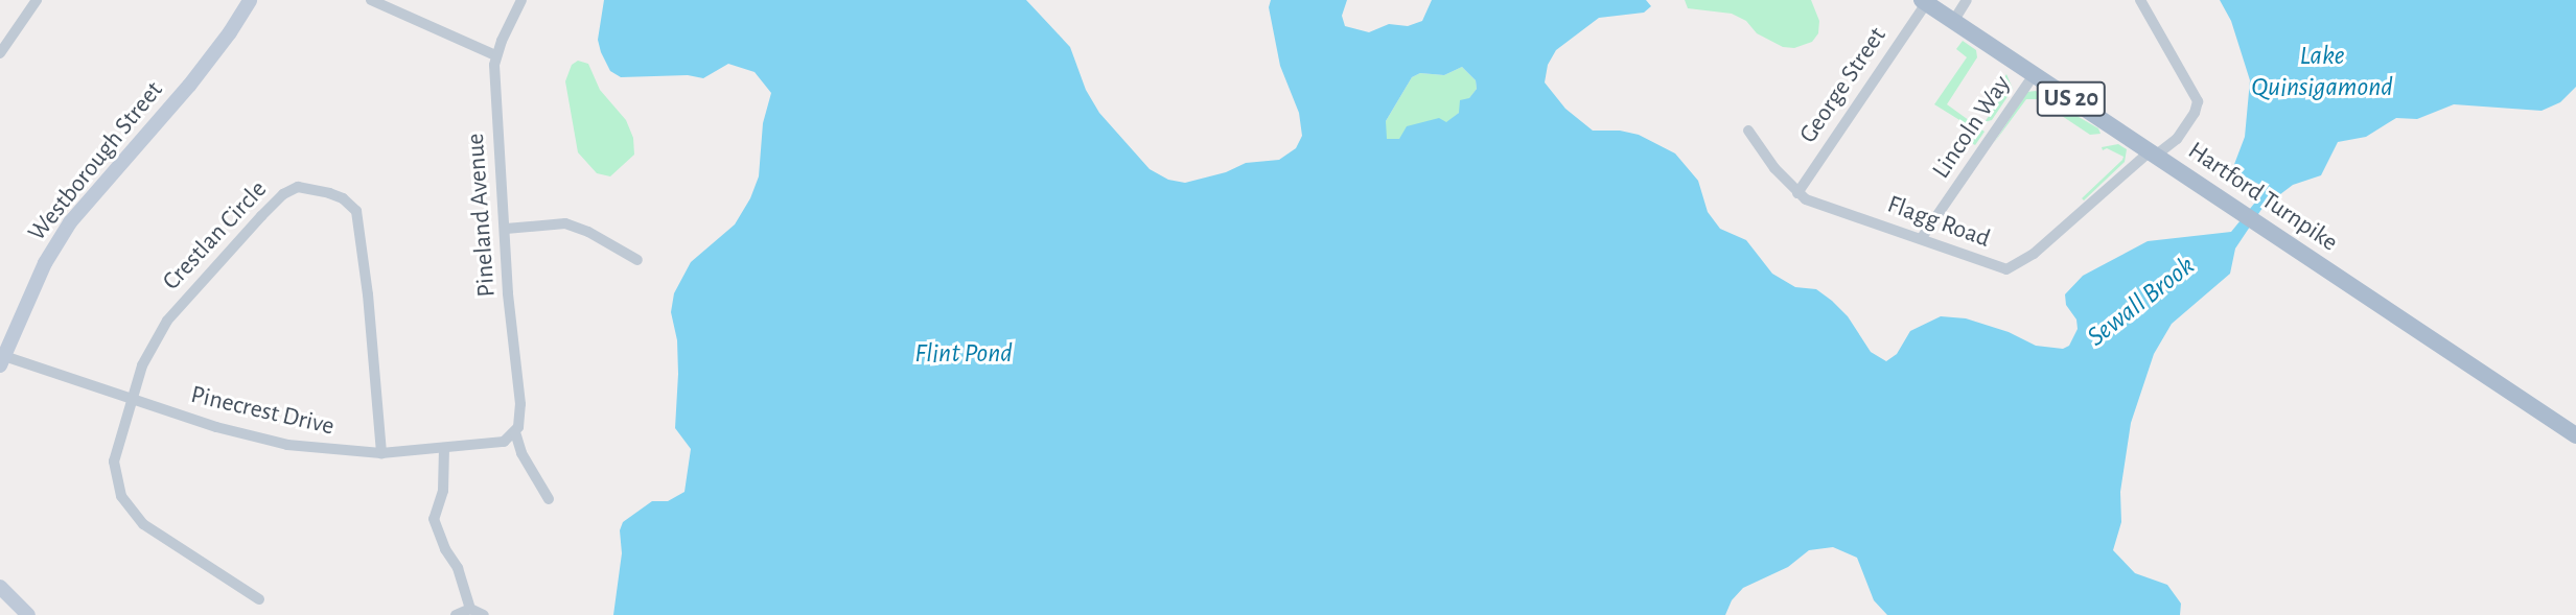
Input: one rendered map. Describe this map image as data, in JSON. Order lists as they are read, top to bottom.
{
  "streets": {
    "main road": ["US 20", "Hartford Turnpike"],
    "street": [
      "George Street",
      "Lincoln Way",
      "Westborough Street",
      "Pineland Avenue",
      "Flagg Road",
      "Crestlan Circle",
      "Pinecrest Drive"
    ]
  },
  "crossings": [
    ["George Street", "Hartford Turnpike"],
    ["George Street", "Flagg Road"],
    ["Lincoln Way", "Hartford Turnpike"],
    ["Lincoln Way", "Flagg Road"],
    ["Westborough Street", "Pinecrest Drive"],
    ["Hartford Turnpike", "Flagg Road"],
    ["Pineland Avenue", "Pinecrest Drive"],
    ["Crestlan Circle", "Pinecrest Drive"]
  ],
  "water": ["Lake Quinsigamond", "Sewall Brook", "Flint Pond"]
}
